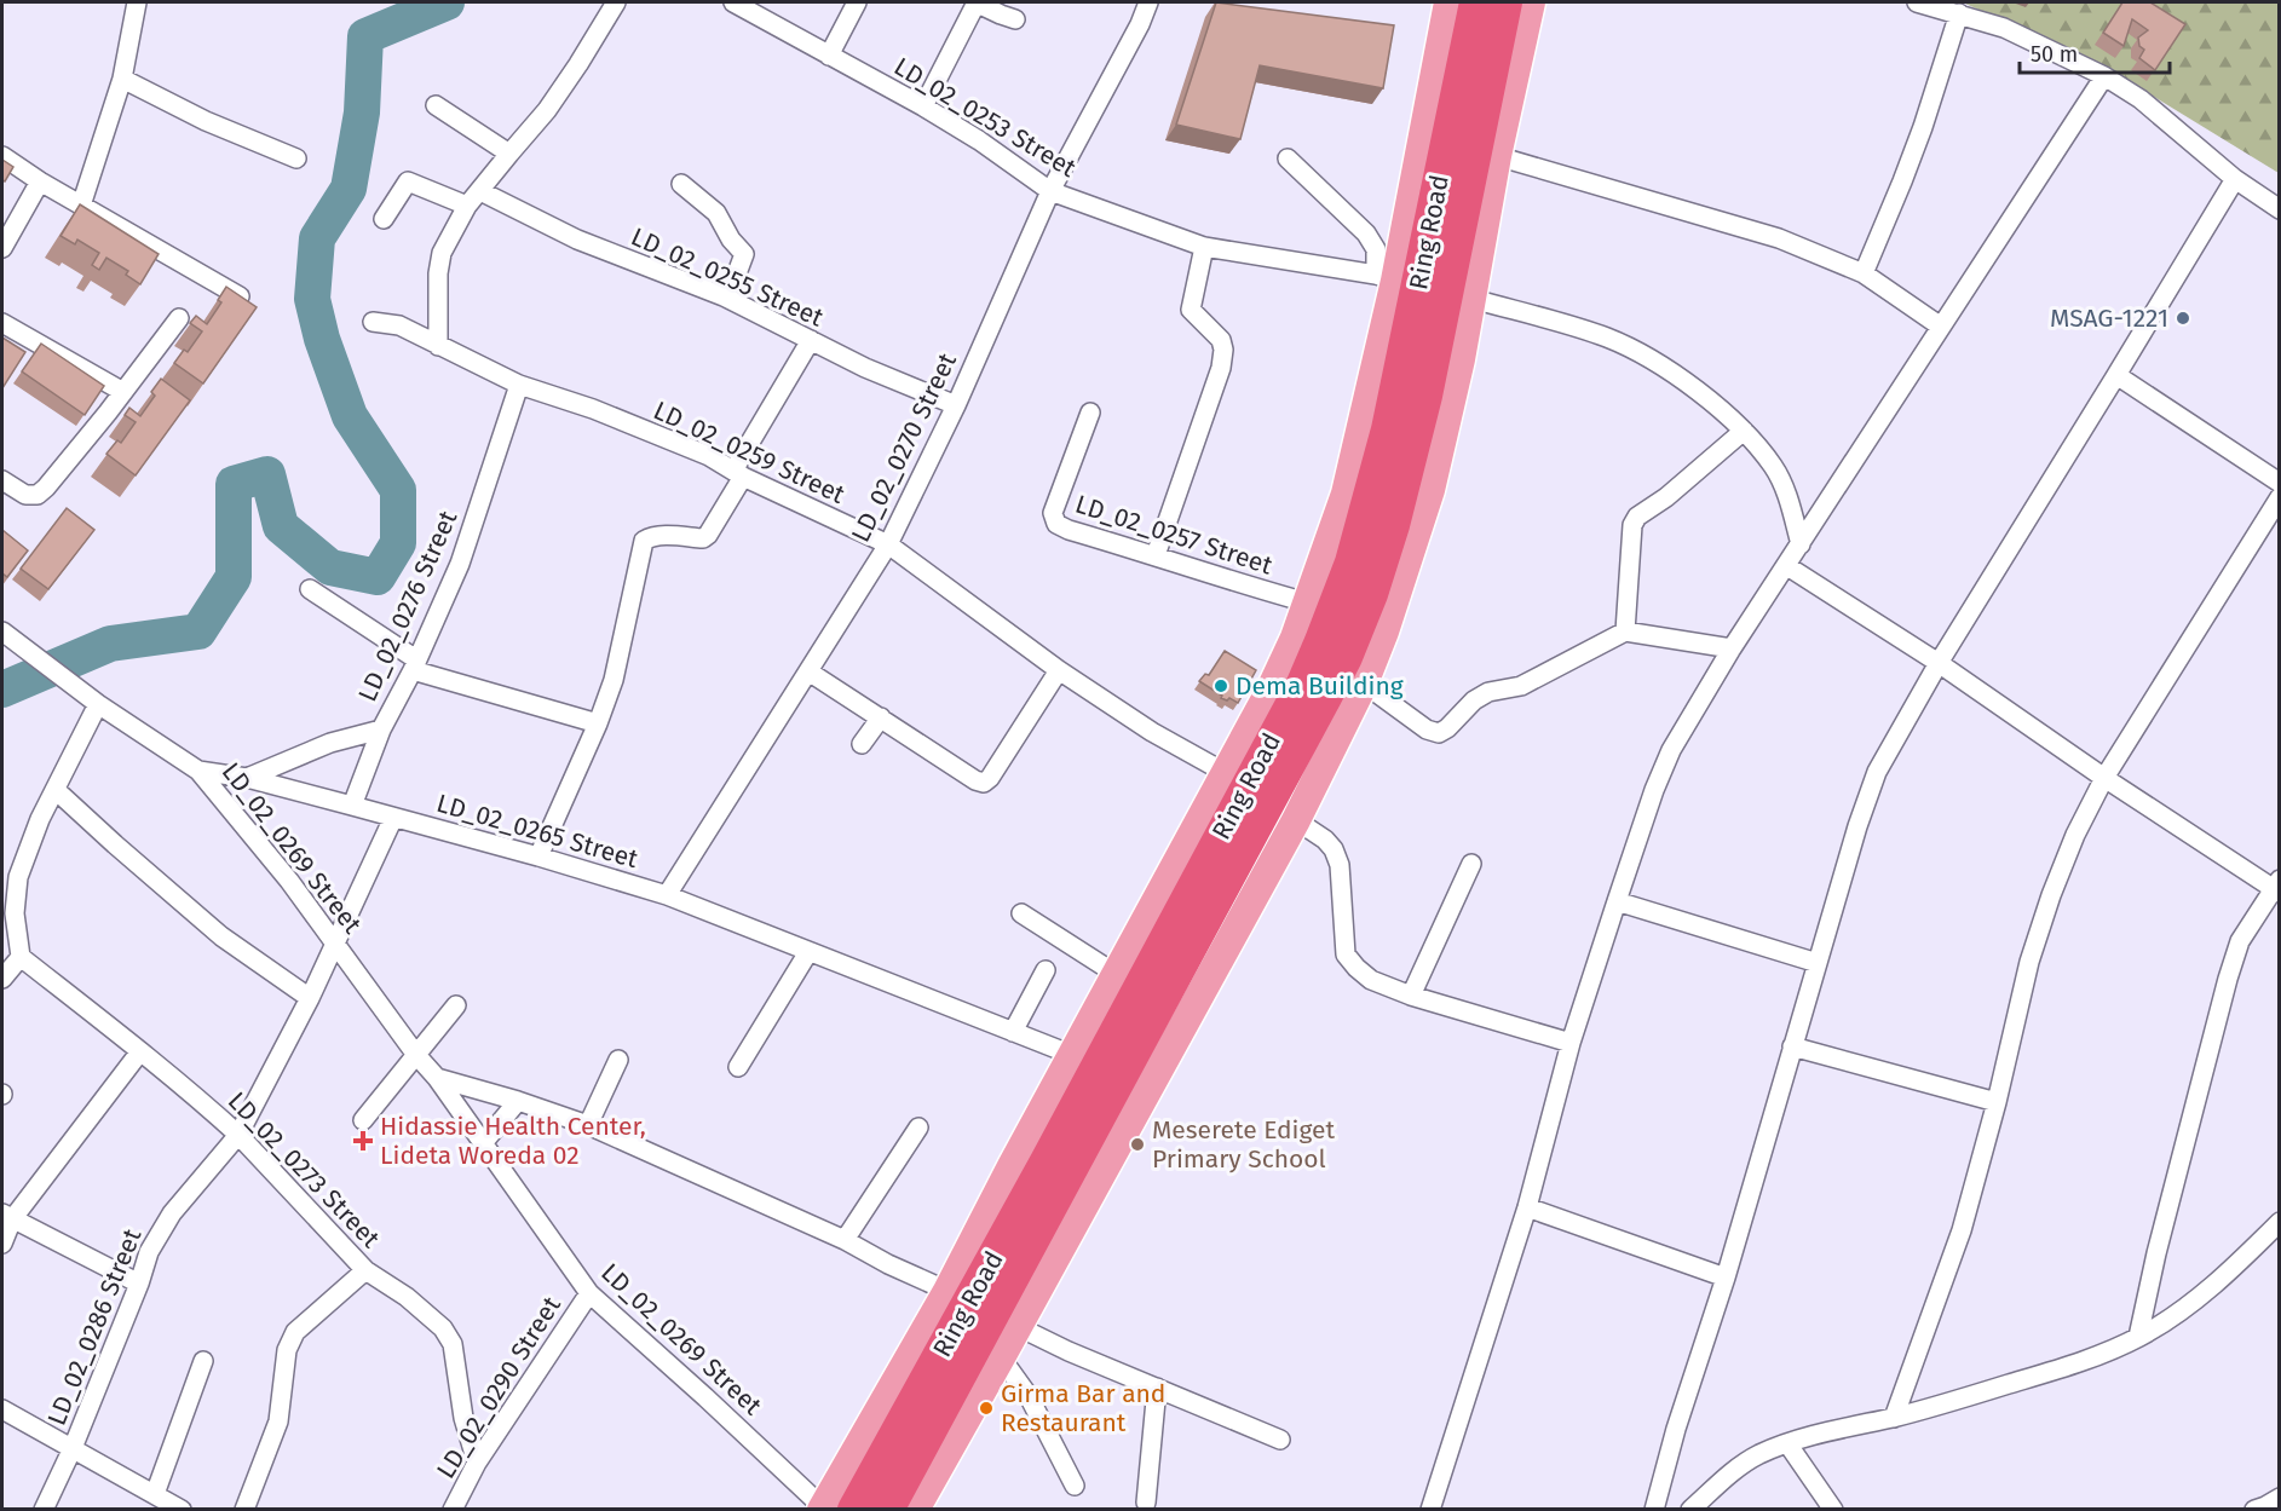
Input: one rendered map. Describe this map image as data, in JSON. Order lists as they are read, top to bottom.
{
  "streets": {
    "highway": ["Ring Road"],
    "street": [
      "LD_02_0253 Street",
      "LD_02_0255 Street",
      "LD_02_0270 Street",
      "LD_02_0259 Street",
      "LD_02_0257 Street",
      "LD_02_0276 Street",
      "LD_02_0265 Street",
      "LD_02_0269 Street",
      "LD_02_0273 Street",
      "LD_02_0286 Street",
      "LD_02_0290 Street"
    ]
  },
  "crossings": [
    ["LD_02_0253 Street", "LD_02_0270 Street"],
    ["Ring Road", "LD_02_0269 Street"],
    ["LD_02_0255 Street", "LD_02_0270 Street"],
    ["LD_02_0270 Street", "LD_02_0259 Street"],
    ["LD_02_0270 Street", "LD_02_0265 Street"],
    ["LD_02_0259 Street", "LD_02_0276 Street"],
    ["LD_02_0276 Street", "LD_02_0265 Street"],
    ["LD_02_0265 Street", "LD_02_0269 Street"],
    ["LD_02_0265 Street", "LD_02_0286 Street"],
    ["LD_02_0269 Street", "LD_02_0286 Street"],
    ["LD_02_0269 Street", "LD_02_0290 Street"],
    ["LD_02_0273 Street", "LD_02_0286 Street"],
    ["LD_02_0273 Street", "LD_02_0290 Street"]
  ],
  "places": {
    "other": [
      "MSAG-1221",
      "Dema Building",
      "Meserete Ediget Primary School",
      "Girma Bar and Restaurant"
    ],
    "health": ["Hidassie Health Center, Lideta Woreda 02"]
  },
  "scale_bar": "50 m"
}
